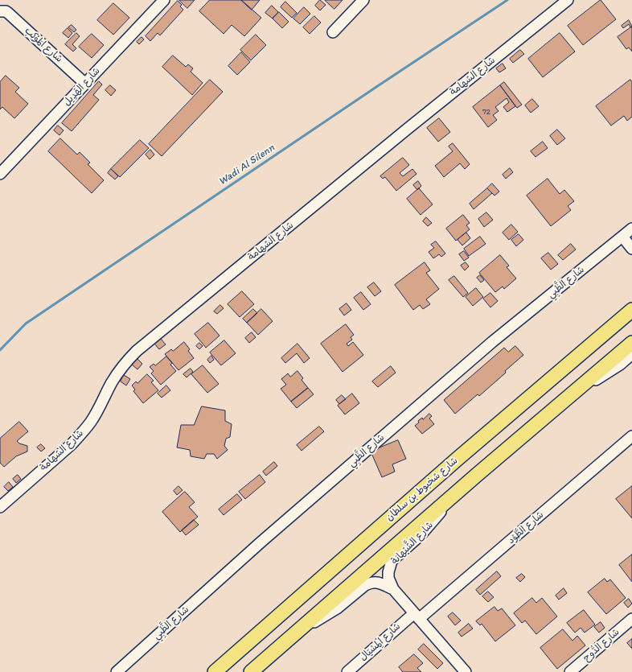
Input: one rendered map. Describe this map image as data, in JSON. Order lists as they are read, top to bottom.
{
  "streets": {
    "main road": ["شارع شخبوط بن سلطان"],
    "street": [
      "شارع المَوْكِب",
      "شارع الشهامة",
      "شارع الهَدِيل",
      "شارع الظَّبِي",
      "شارع الطَّوْد",
      "شارع الشَّبْهانة",
      "شارع المِسْيَال",
      "شارع الدُّوح"
    ]
  },
  "crossings": [
    ["شارع المَوْكِب", "شارع الهَدِيل"],
    ["شارع الطَّوْد", "شارع الشَّبْهانة"],
    ["شارع الطَّوْد", "شارع المِسْيَال"],
    ["شارع الشَّبْهانة", "شارع المِسْيَال"]
  ],
  "water": ["Wadi Al Silenn"],
  "house_numbers": ["72"]
}
